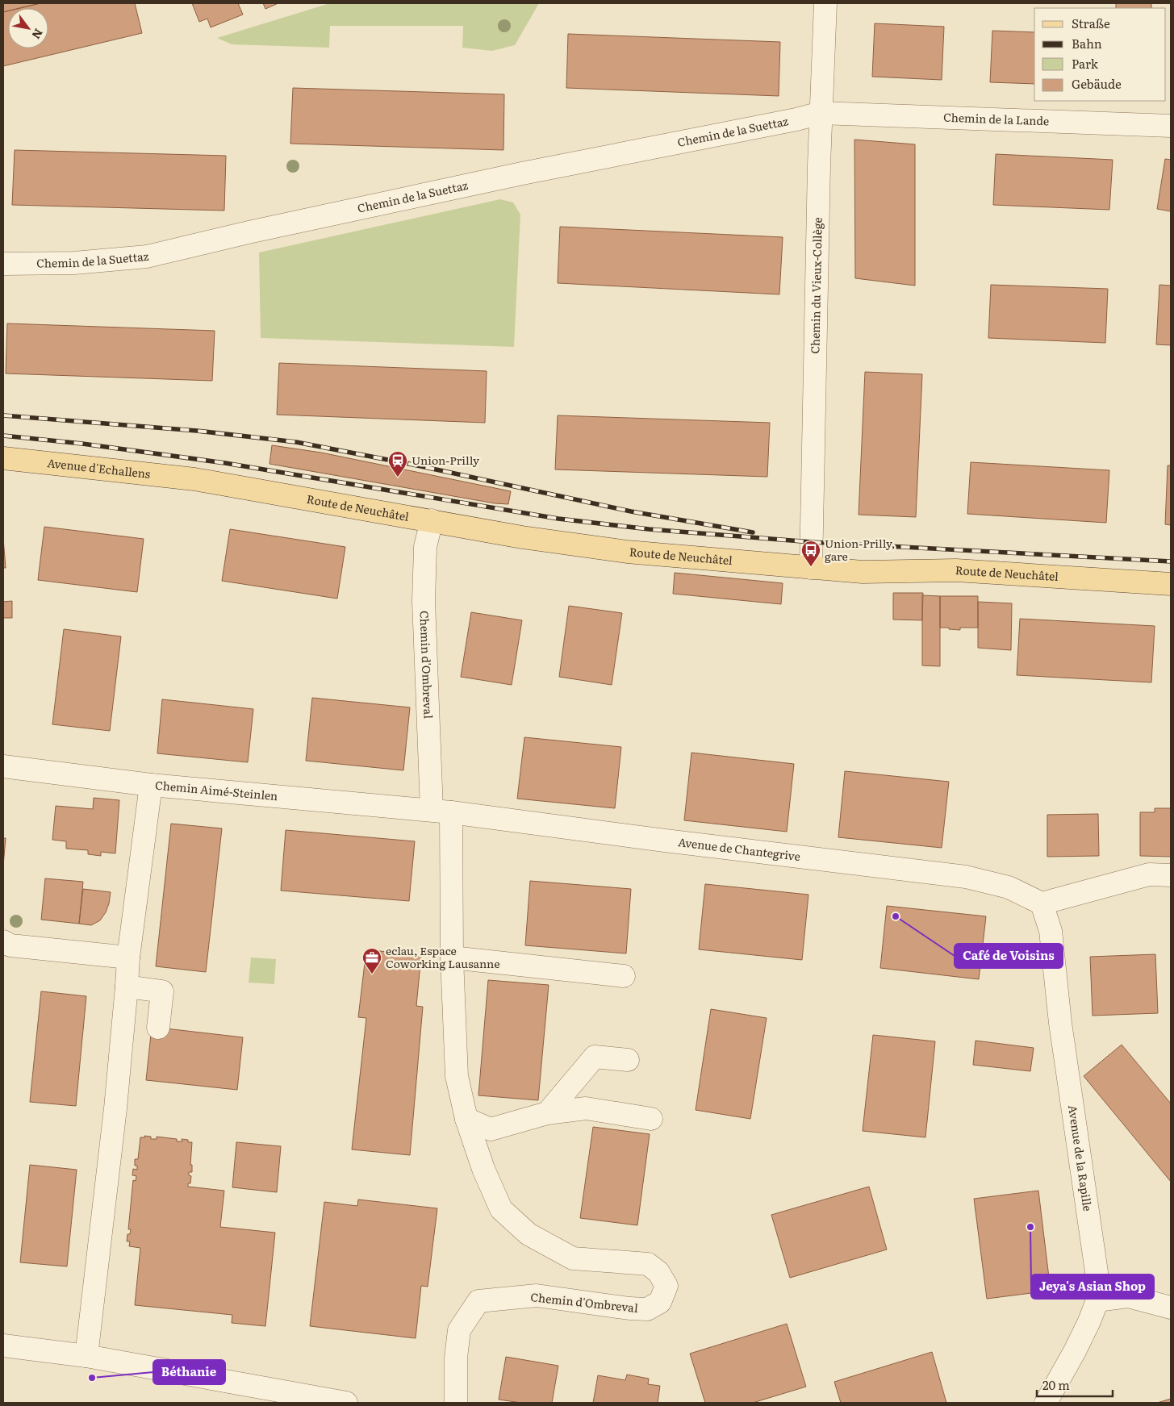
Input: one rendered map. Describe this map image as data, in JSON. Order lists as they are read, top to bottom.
{
  "streets": {
    "main road": ["Avenue d'Echallens", "Route de Neuchâtel"],
    "street": [
      "Chemin de la Lande",
      "Chemin de la Suettaz",
      "Chemin du Vieux-Collège",
      "Chemin d'Ombreval",
      "Chemin Aimé-Steinlen",
      "Avenue de Chantegrive",
      "Avenue de la Rapille"
    ]
  },
  "crossings": [
    ["Chemin de la Lande", "Chemin de la Suettaz"],
    ["Chemin de la Lande", "Chemin du Vieux-Collège"],
    ["Chemin de la Suettaz", "Chemin du Vieux-Collège"],
    ["Chemin du Vieux-Collège", "Route de Neuchâtel"],
    ["Avenue d'Echallens", "Route de Neuchâtel"],
    ["Route de Neuchâtel", "Chemin d'Ombreval"],
    ["Chemin d'Ombreval", "Chemin Aimé-Steinlen"],
    ["Chemin d'Ombreval", "Avenue de Chantegrive"],
    ["Chemin Aimé-Steinlen", "Avenue de Chantegrive"],
    ["Avenue de Chantegrive", "Avenue de la Rapille"]
  ],
  "places": {
    "station": ["Union-Prilly"],
    "bus stop": ["Union-Prilly, gare"],
    "other": ["Café de Voisins", "Jeya's Asian Shop", "Béthanie"],
    "office": ["eclau, Espace Coworking Lausanne"]
  },
  "legend": [
    "Straße",
    "Bahn",
    "Park",
    "Gebäude"
  ],
  "scale_bar": "20 m",
  "north": "bottom right"
}
